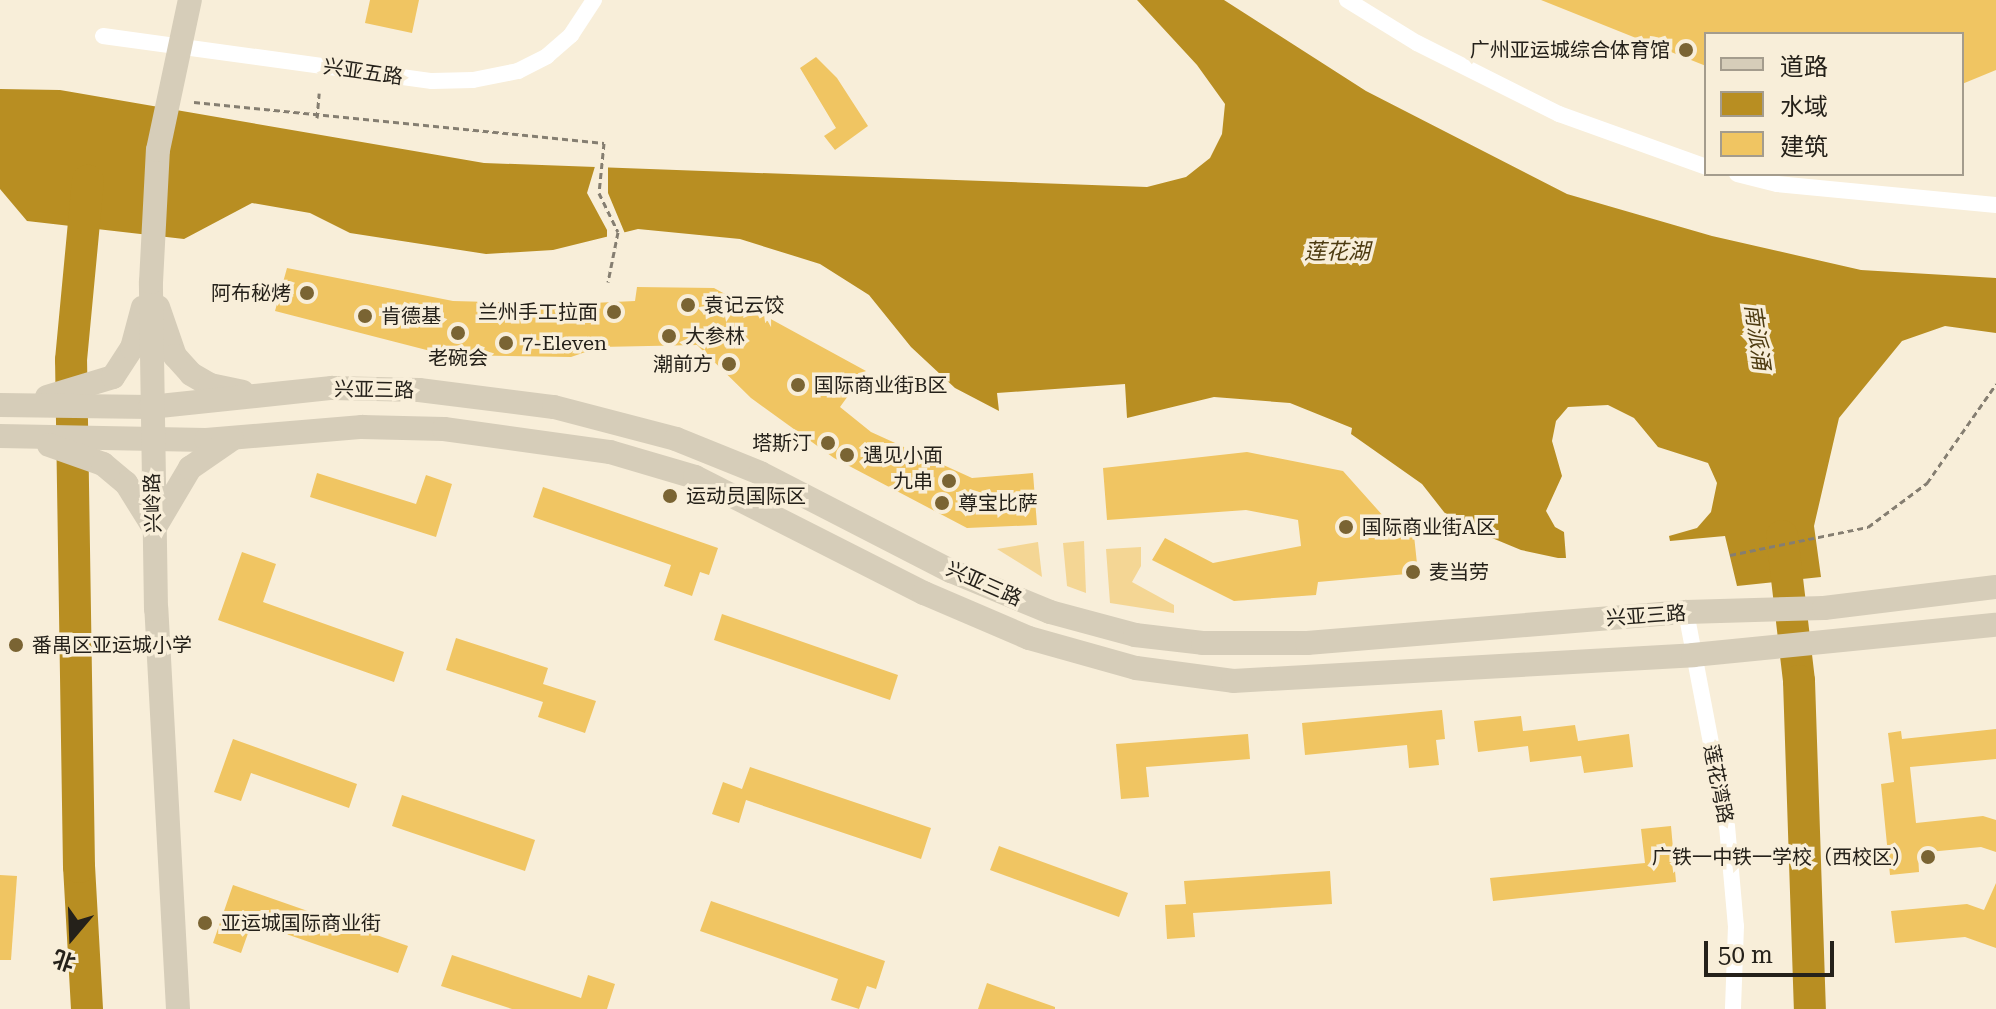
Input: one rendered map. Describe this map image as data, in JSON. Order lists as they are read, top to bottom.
{
  "streets": {
    "street": [
      "兴亚五路",
      "兴亚三路",
      "兴岭路",
      "莲花湾路"
    ]
  },
  "crossings": [
    ["兴亚五路", "兴岭路"],
    ["兴亚三路", "兴岭路"],
    ["兴亚三路", "莲花湾路"]
  ],
  "water": ["莲花湖", "南派涌"],
  "places": [
    "广州亚运城综合体育馆",
    "阿布秘烤",
    "袁记云饺",
    "兰州手工拉面",
    "肯德基",
    "老碗会",
    "大参林",
    "7-Eleven",
    "潮前方",
    "国际商业街B区",
    "塔斯汀",
    "遇见小面",
    "九串",
    "运动员国际区",
    "尊宝比萨",
    "国际商业街A区",
    "麦当劳",
    "番禺区亚运城小学",
    "广铁一中铁一学校（西校区）",
    "亚运城国际商业街"
  ],
  "legend": ["道路", "水域", "建筑"],
  "scale_bar": "50 m",
  "north": "bottom"
}
